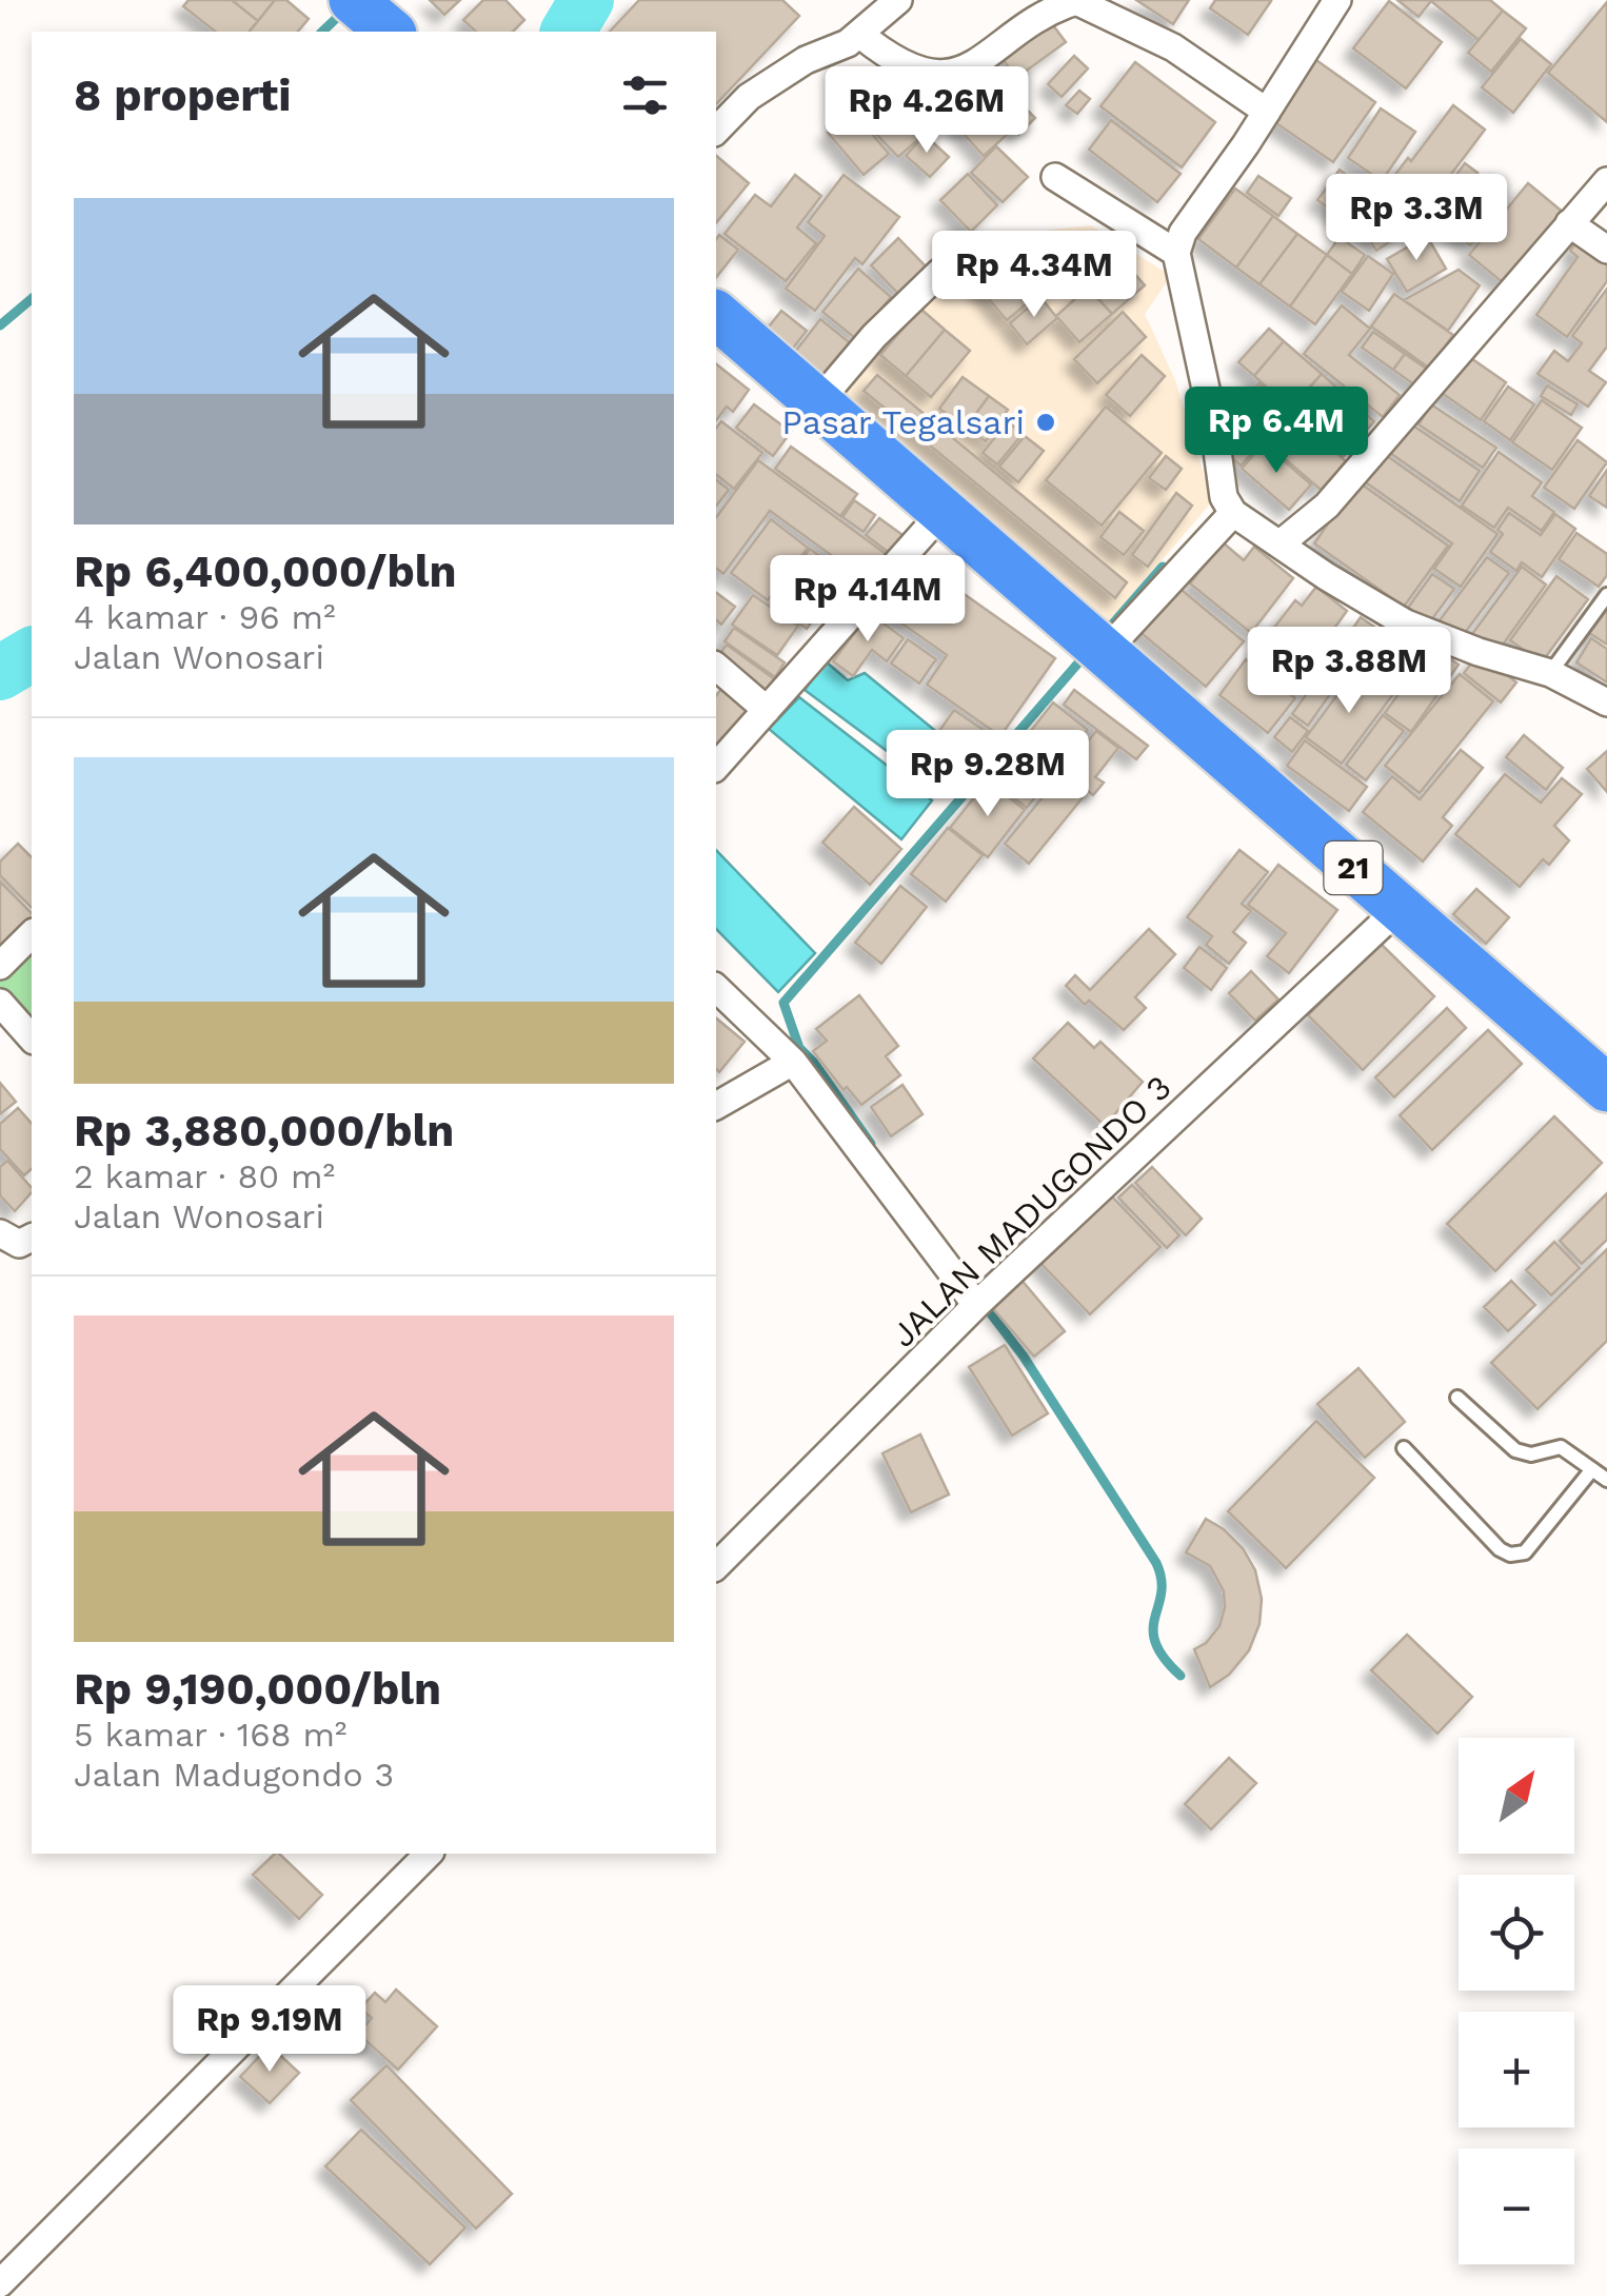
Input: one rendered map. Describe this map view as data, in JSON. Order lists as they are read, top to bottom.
{
  "streets": {
    "highway": ["21"],
    "street": ["JALAN MADUGONDO 3"]
  },
  "crossings": [
    ["21", "JALAN MADUGONDO 3"]
  ],
  "places": ["Pasar Tegalsari"],
  "north": "top right",
  "page": {
    "heading": "8 properti",
    "price": [
      "Rp 4.26M",
      "Rp 3.3M",
      "Rp 4.34M",
      "Rp 6.4M",
      "Rp 4.14M",
      "Rp 3.88M",
      "Rp 9.28M",
      "Rp 9.19M"
    ],
    "list": [
      {
        "name": "Rp 6,400,000/bln",
        "note": "4 kamar · 96 m² · Jalan Wonosari"
      },
      {
        "name": "Rp 3,880,000/bln",
        "note": "2 kamar · 80 m² · Jalan Wonosari"
      },
      {
        "name": "Rp 9,190,000/bln",
        "note": "5 kamar · 168 m² · Jalan Madugondo 3"
      }
    ],
    "map_buttons": ["+", "−"]
  }
}
